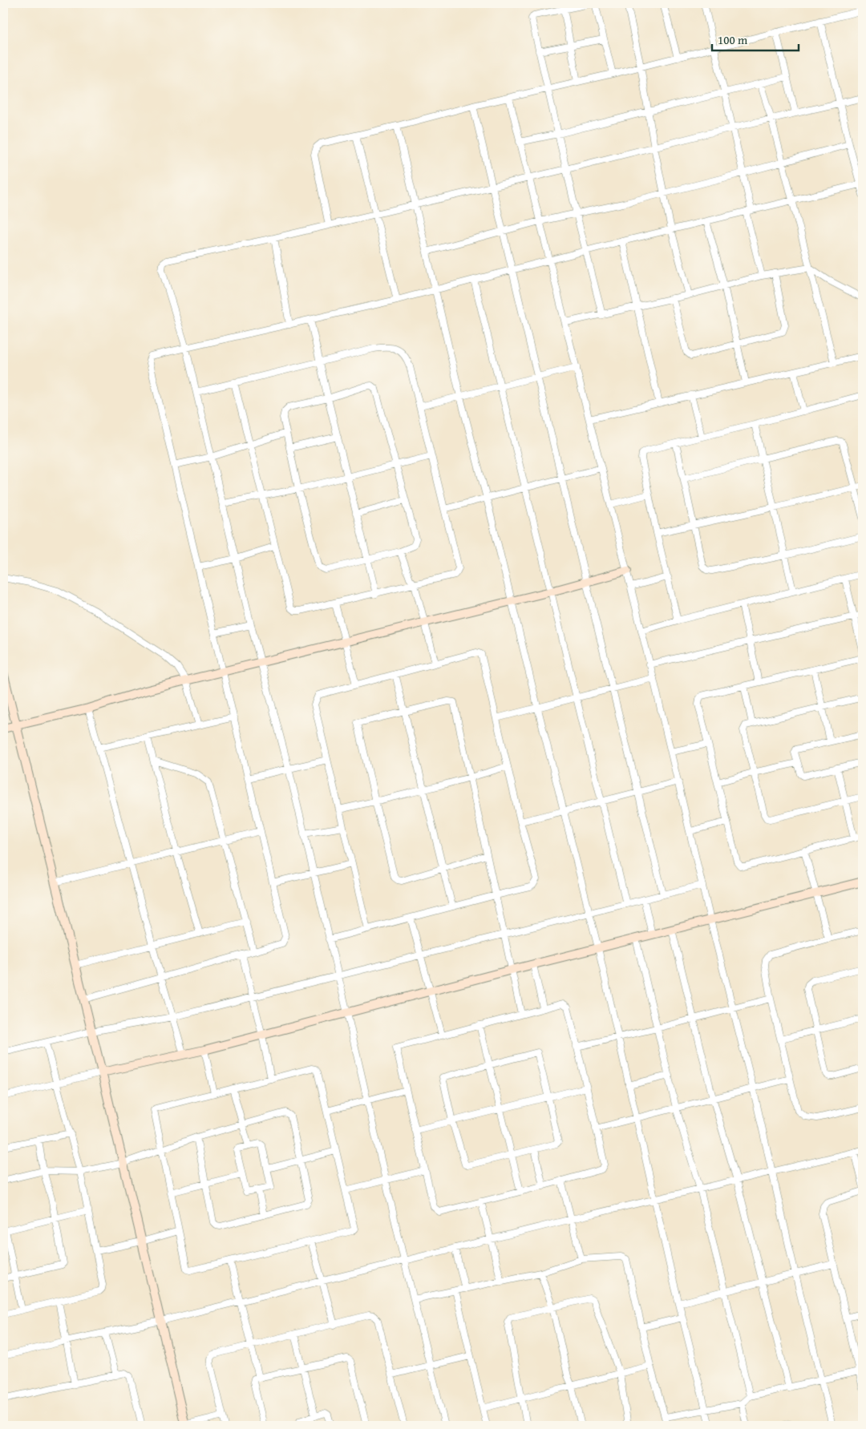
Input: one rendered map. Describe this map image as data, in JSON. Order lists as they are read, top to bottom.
{
  "scale_bar": "100 m"
}
